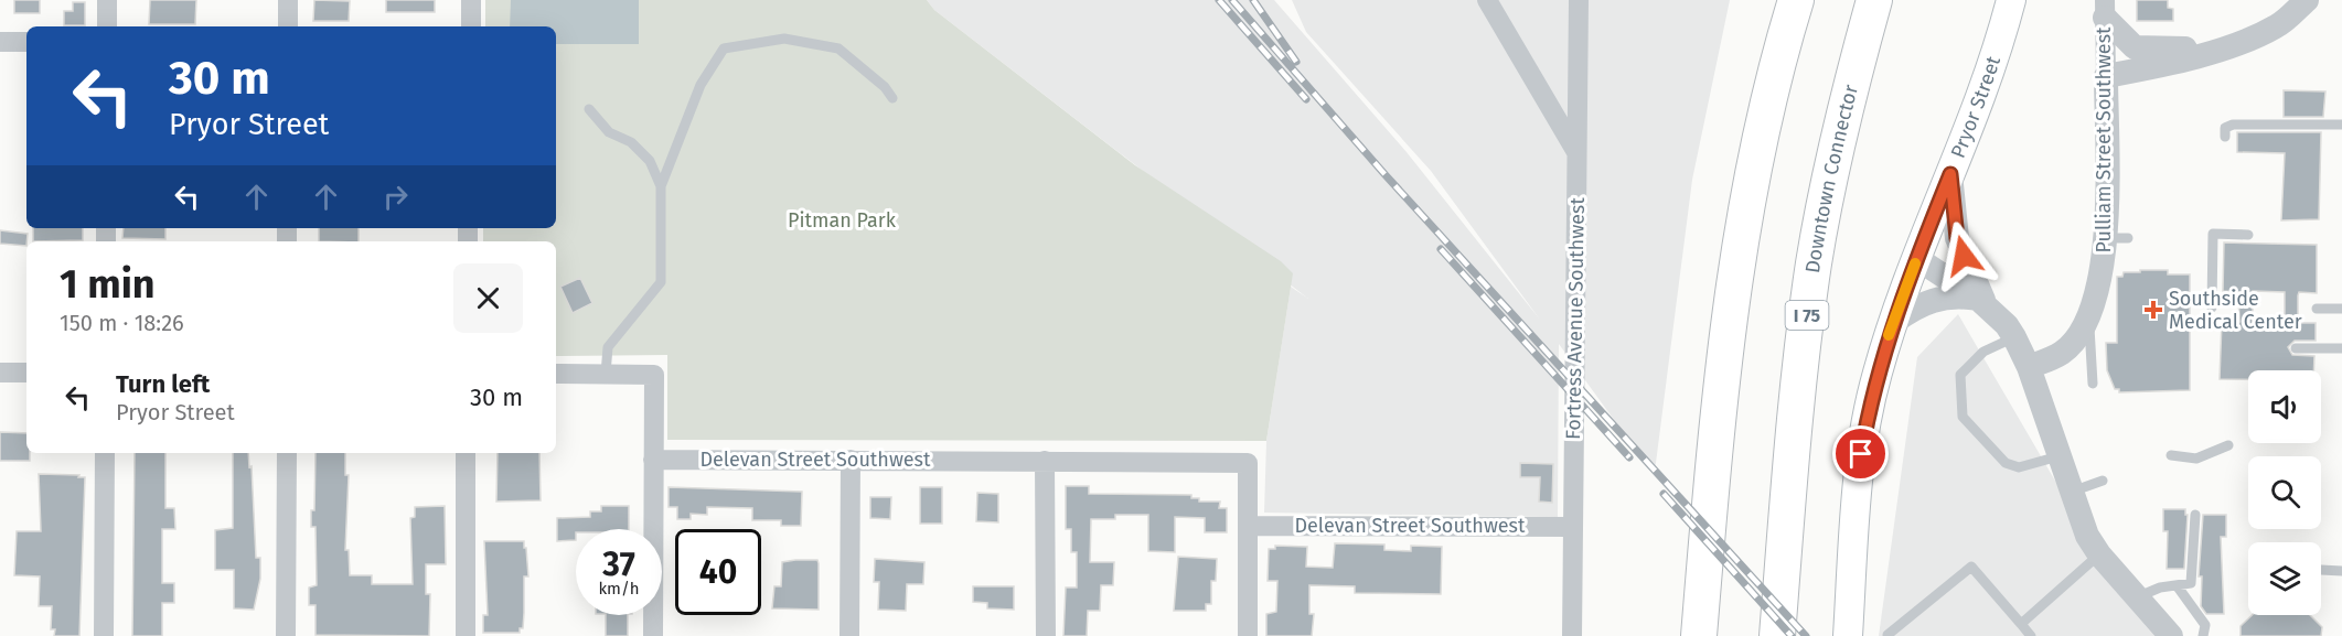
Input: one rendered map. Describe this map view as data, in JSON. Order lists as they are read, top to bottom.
{
  "streets": {
    "highway": ["Downtown Connector", "I 75"],
    "main road": ["Pryor Street"],
    "street": ["Pulliam Street Southwest", "Fortress Avenue Southwest", "Delevan Street Southwest"]
  },
  "crossings": [
    ["Fortress Avenue Southwest", "Delevan Street Southwest"]
  ],
  "parks": ["Pitman Park"],
  "places": {
    "health": ["Southside Medical Center"]
  },
  "page": {
    "turn": ["30 m", "Pryor Street"],
    "heading": ["1 min", "150 m · 18:26"],
    "list": [
      {
        "name": "Turn left",
        "note": "Pryor Street",
        "value": "30 m"
      }
    ],
    "speed": "37 km/h",
    "limit": "40"
  }
}
